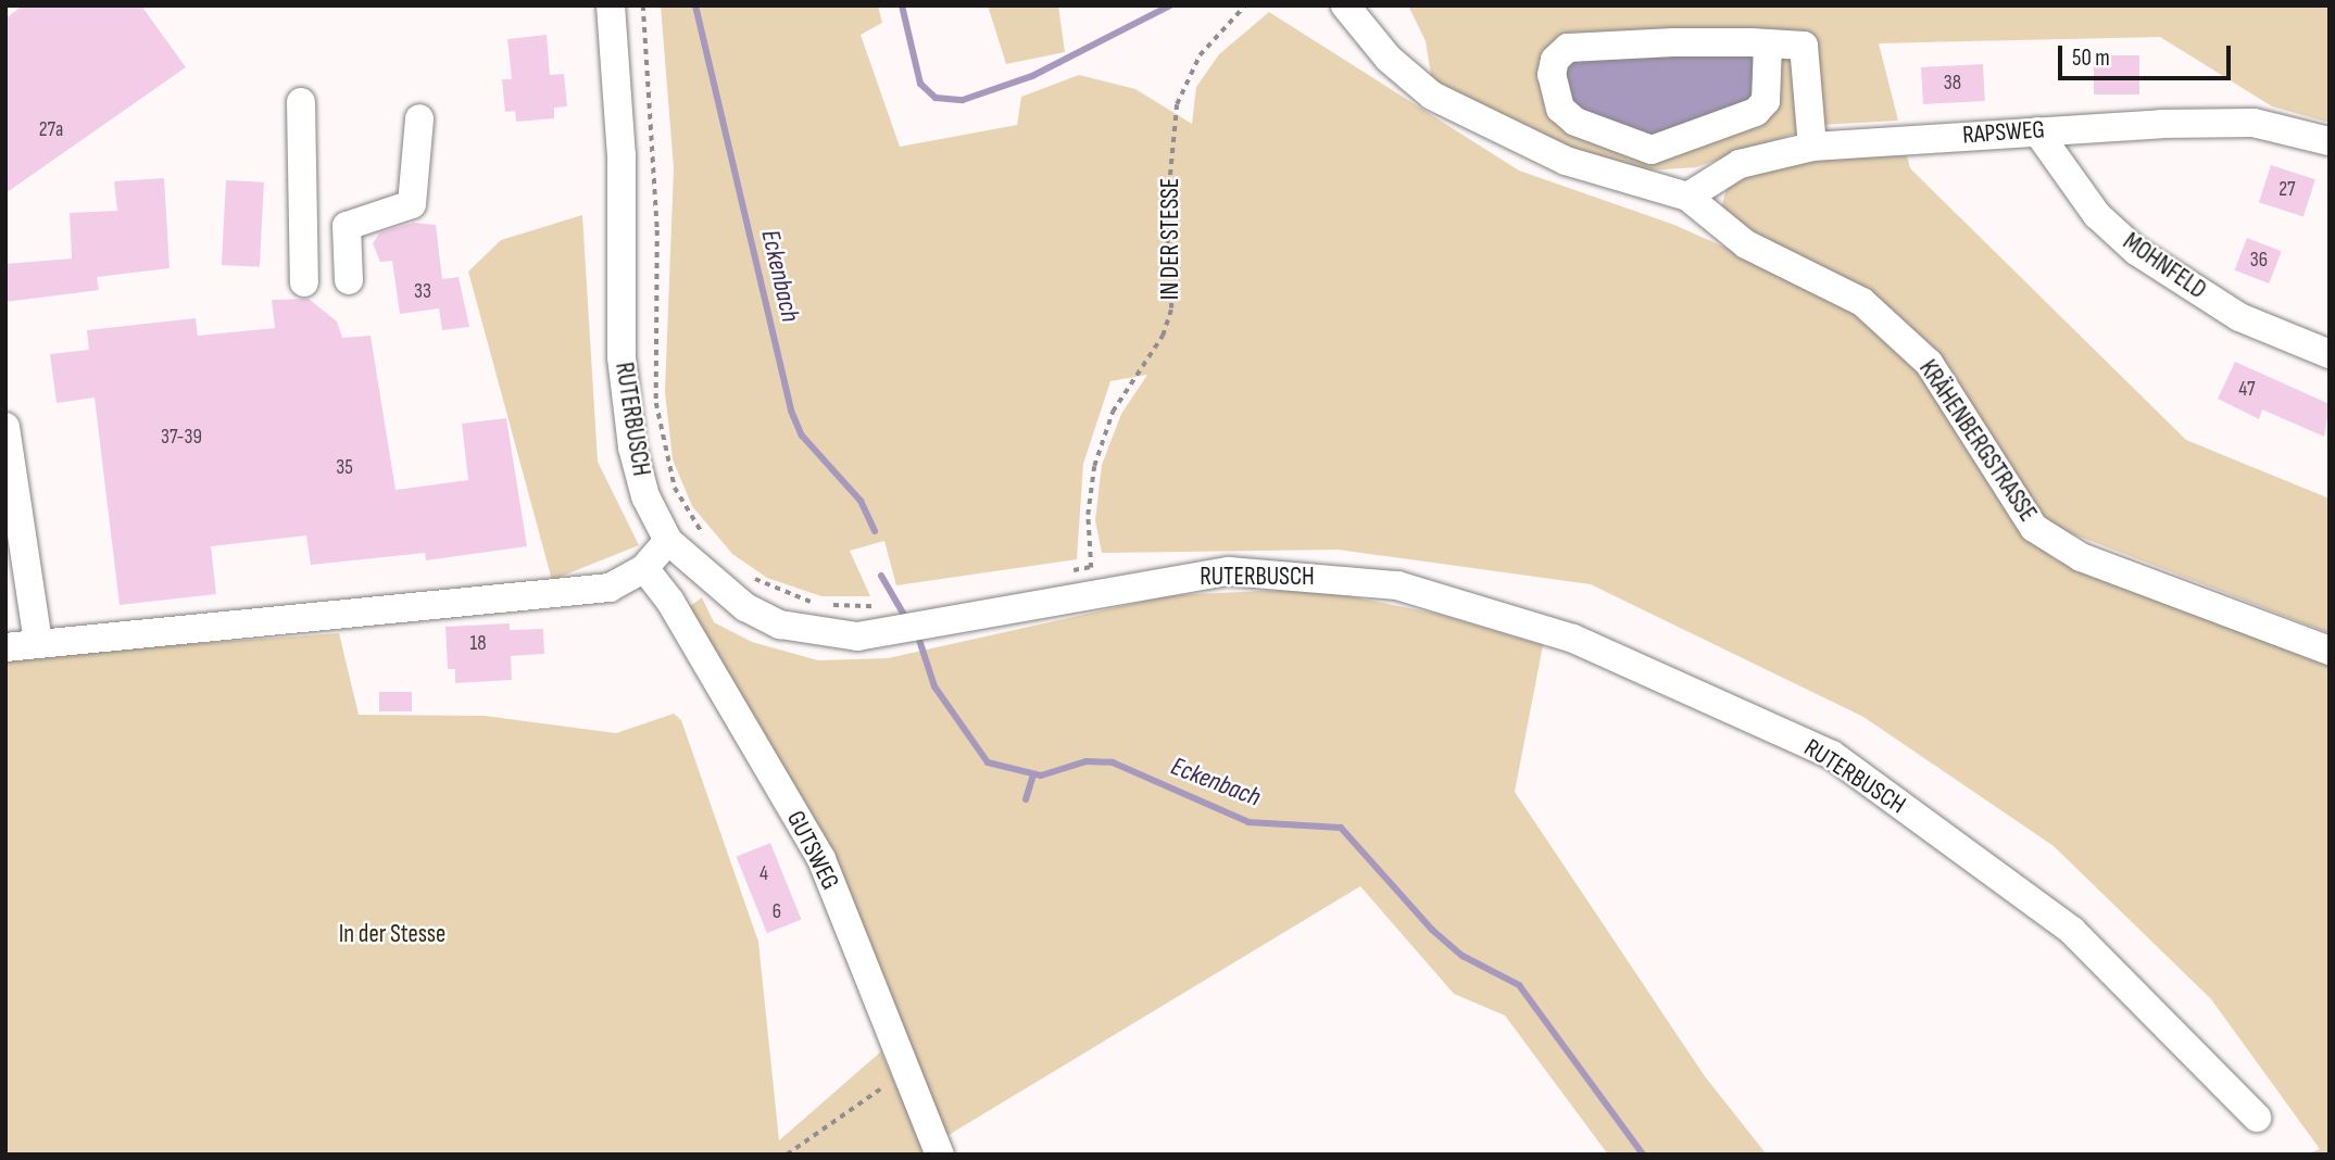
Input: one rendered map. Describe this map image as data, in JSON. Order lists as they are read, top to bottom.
{
  "streets": {
    "street": [
      "RAPSWEG",
      "MOHNFELD",
      "RUTERBUSCH",
      "KRÄHENBERGSTRASSE",
      "GUTSWEG"
    ],
    "path": ["IN DER STESSE"]
  },
  "crossings": [
    ["RAPSWEG", "MOHNFELD"],
    ["RAPSWEG", "KRÄHENBERGSTRASSE"]
  ],
  "water": ["Eckenbach"],
  "parks": ["In der Stesse"],
  "house_numbers": [
    "38",
    "27a",
    "27",
    "36",
    "33",
    "47",
    "37-39",
    "35",
    "18",
    "4",
    "6"
  ],
  "scale_bar": "50 m"
}
